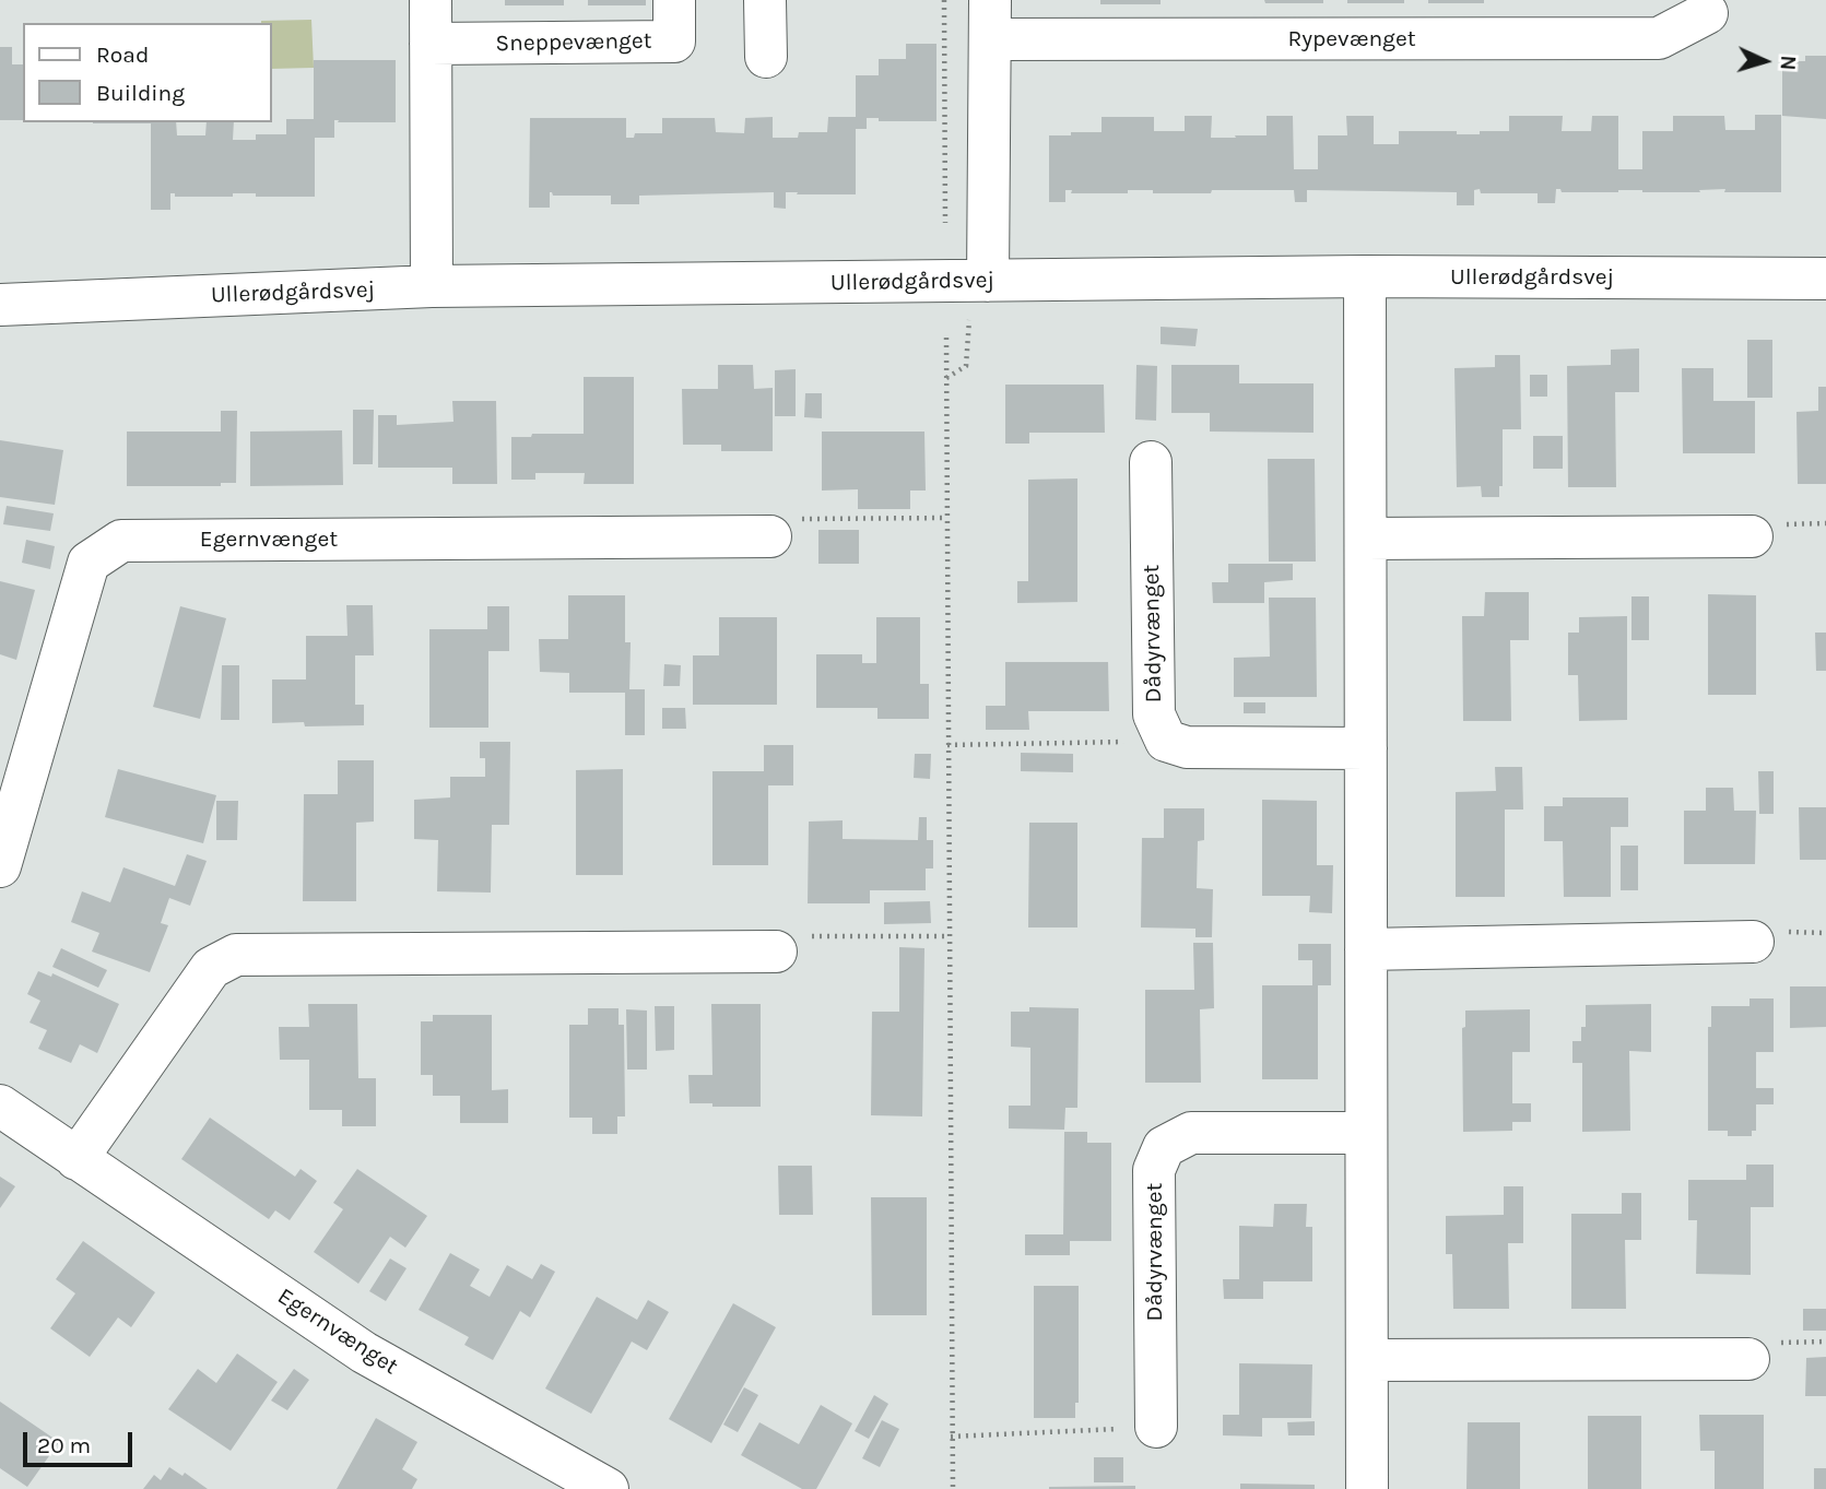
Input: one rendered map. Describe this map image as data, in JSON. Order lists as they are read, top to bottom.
{
  "streets": {
    "street": [
      "Rypevænget",
      "Sneppevænget",
      "Ullerødgårdsvej",
      "Egernvænget",
      "Dådyrvænget"
    ]
  },
  "crossings": [
    ["Rypevænget", "Ullerødgårdsvej"]
  ],
  "legend": ["Road", "Building"],
  "scale_bar": "20 m",
  "north": "right"
}
